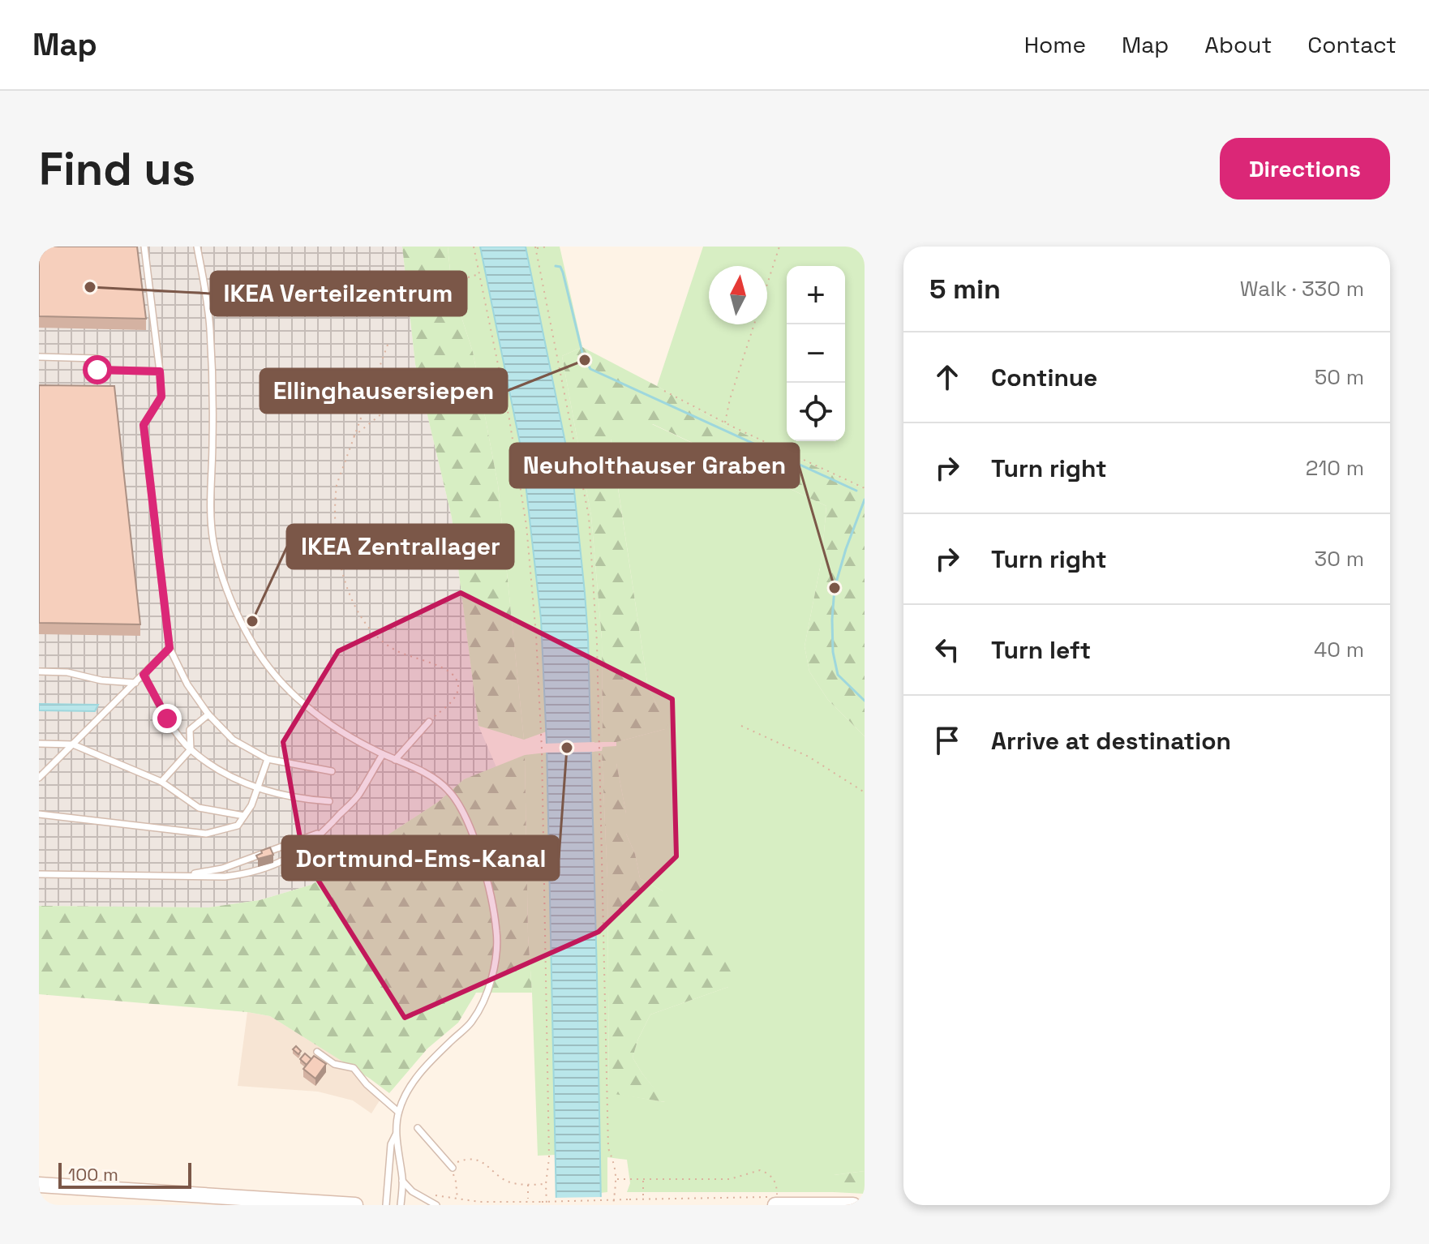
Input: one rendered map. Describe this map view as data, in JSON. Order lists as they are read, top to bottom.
{
  "places": [
    "IKEA Verteilzentrum",
    "Ellinghausersiepen",
    "Neuholthauser Graben",
    "IKEA Zentrallager",
    "Dortmund-Ems-Kanal"
  ],
  "scale_bar": "100 m",
  "north": "top",
  "page": {
    "header": "Map",
    "nav": [
      "Home",
      "Map",
      "About",
      "Contact"
    ],
    "buttons": "Directions",
    "title": "Find us",
    "heading": ["5 min", "Walk · 330 m"],
    "map_buttons": ["+", "−"],
    "list": [
      ["Continue", "50 m"],
      ["Turn right", "210 m"],
      ["Turn right", "30 m"],
      ["Turn left", "40 m"],
      "Arrive at destination"
    ],
    "scale": "100 m"
  }
}
